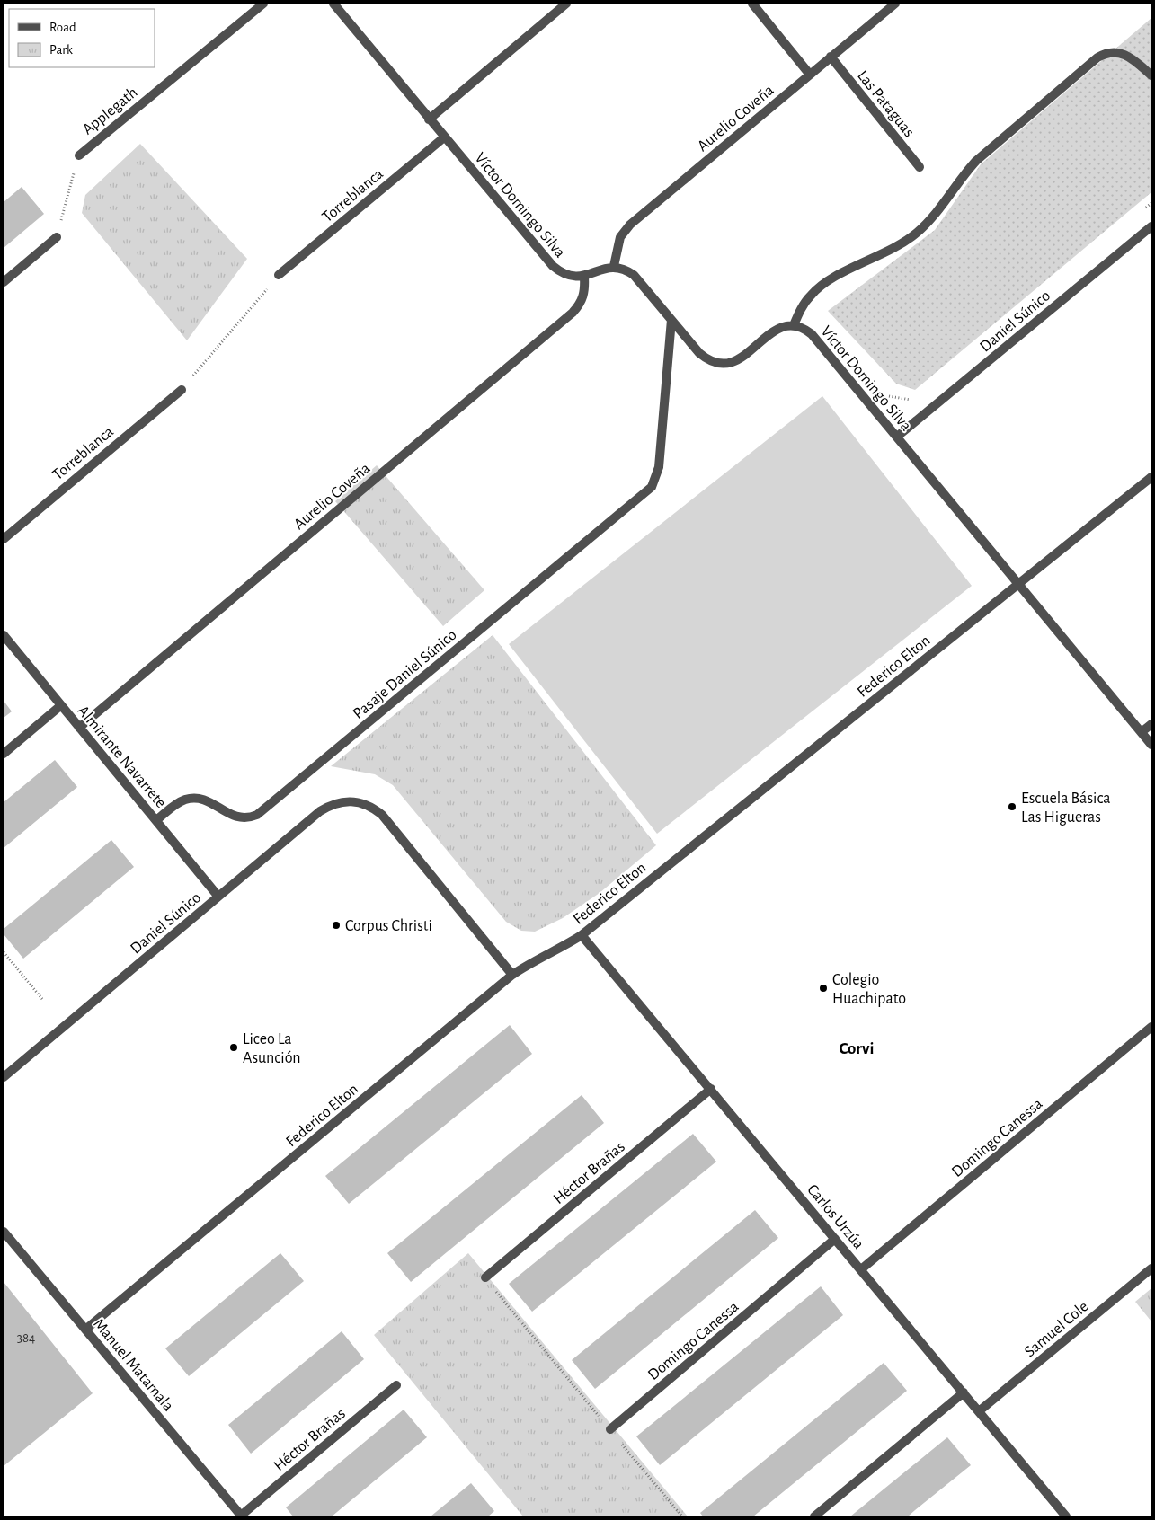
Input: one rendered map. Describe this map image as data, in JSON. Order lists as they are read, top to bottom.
{
  "streets": {
    "street": [
      "Las Pataguas",
      "Applegath",
      "Aurelio Coveña",
      "Torreblanca",
      "Víctor Domingo Silva",
      "Daniel Súnico",
      "Federico Elton",
      "Pasaje Daniel Súnico",
      "Almirante Navarrete",
      "Domingo Canessa",
      "Héctor Brañas",
      "Carlos Urzúa",
      "Samuel Cole",
      "Manuel Matamala"
    ]
  },
  "crossings": [
    ["Las Pataguas", "Aurelio Coveña"],
    ["Aurelio Coveña", "Víctor Domingo Silva"],
    ["Aurelio Coveña", "Almirante Navarrete"],
    ["Torreblanca", "Víctor Domingo Silva"],
    ["Víctor Domingo Silva", "Daniel Súnico"],
    ["Víctor Domingo Silva", "Federico Elton"],
    ["Daniel Súnico", "Federico Elton"],
    ["Daniel Súnico", "Almirante Navarrete"],
    ["Federico Elton", "Carlos Urzúa"],
    ["Federico Elton", "Manuel Matamala"],
    ["Pasaje Daniel Súnico", "Almirante Navarrete"],
    ["Domingo Canessa", "Carlos Urzúa"],
    ["Héctor Brañas", "Carlos Urzúa"],
    ["Héctor Brañas", "Manuel Matamala"],
    ["Carlos Urzúa", "Samuel Cole"]
  ],
  "districts": ["Corvi"],
  "places": [
    "Escuela Básica Las Higueras",
    "Corpus Christi",
    "Colegio Huachipato",
    "Liceo La Asunción"
  ],
  "house_numbers": ["384"],
  "legend": ["Road", "Park"]
}
